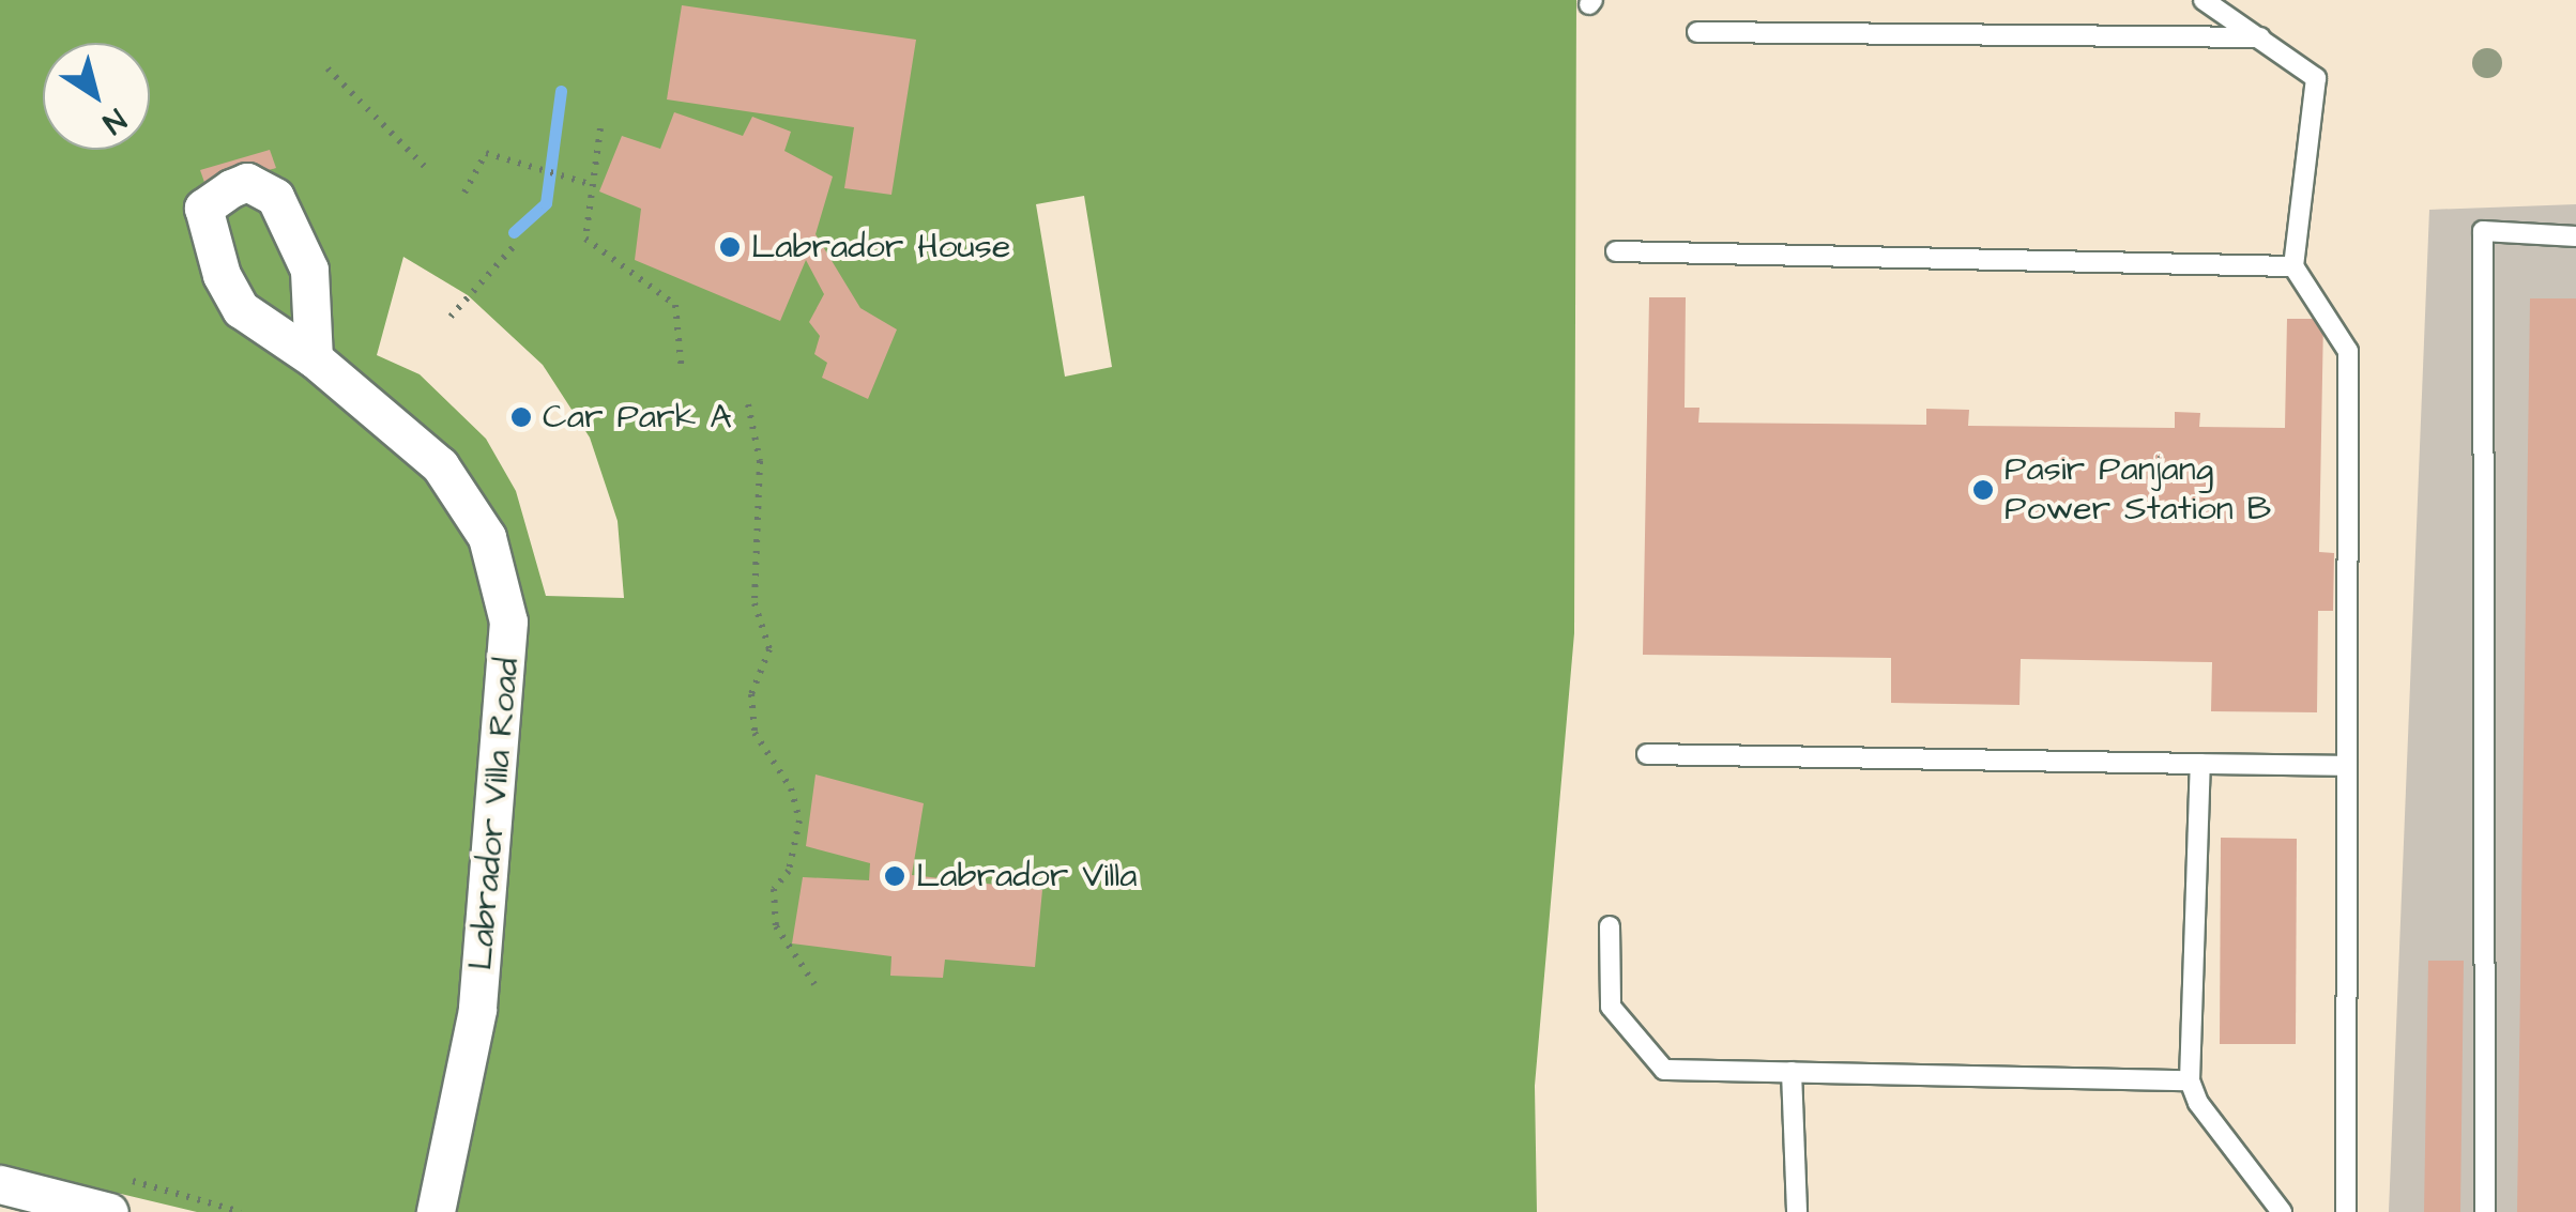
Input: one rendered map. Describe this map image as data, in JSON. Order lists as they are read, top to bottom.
{
  "streets": {
    "street": ["Labrador Villa Road"]
  },
  "places": [
    "Labrador House",
    "Car Park A",
    "Pasir Panjang Power Station B",
    "Labrador Villa"
  ],
  "north": "bottom right"
}
